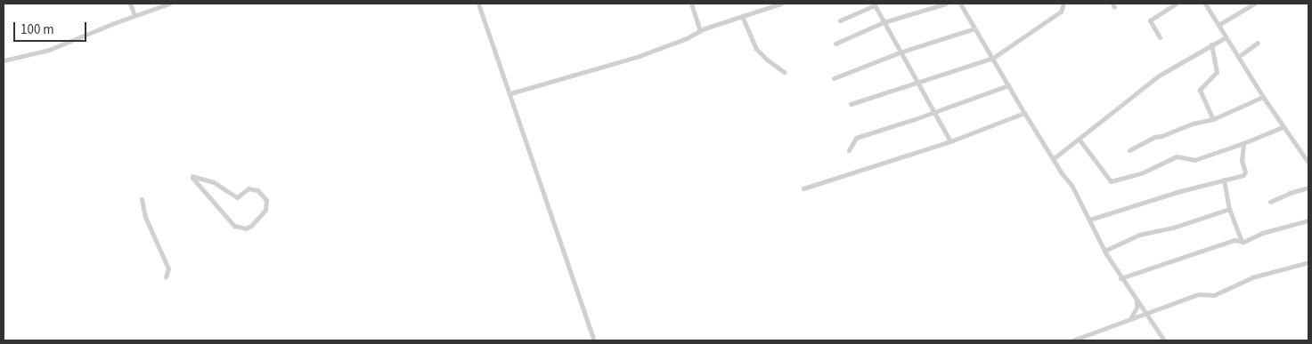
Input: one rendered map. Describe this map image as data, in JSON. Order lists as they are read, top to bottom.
{
  "scale_bar": "100 m"
}
